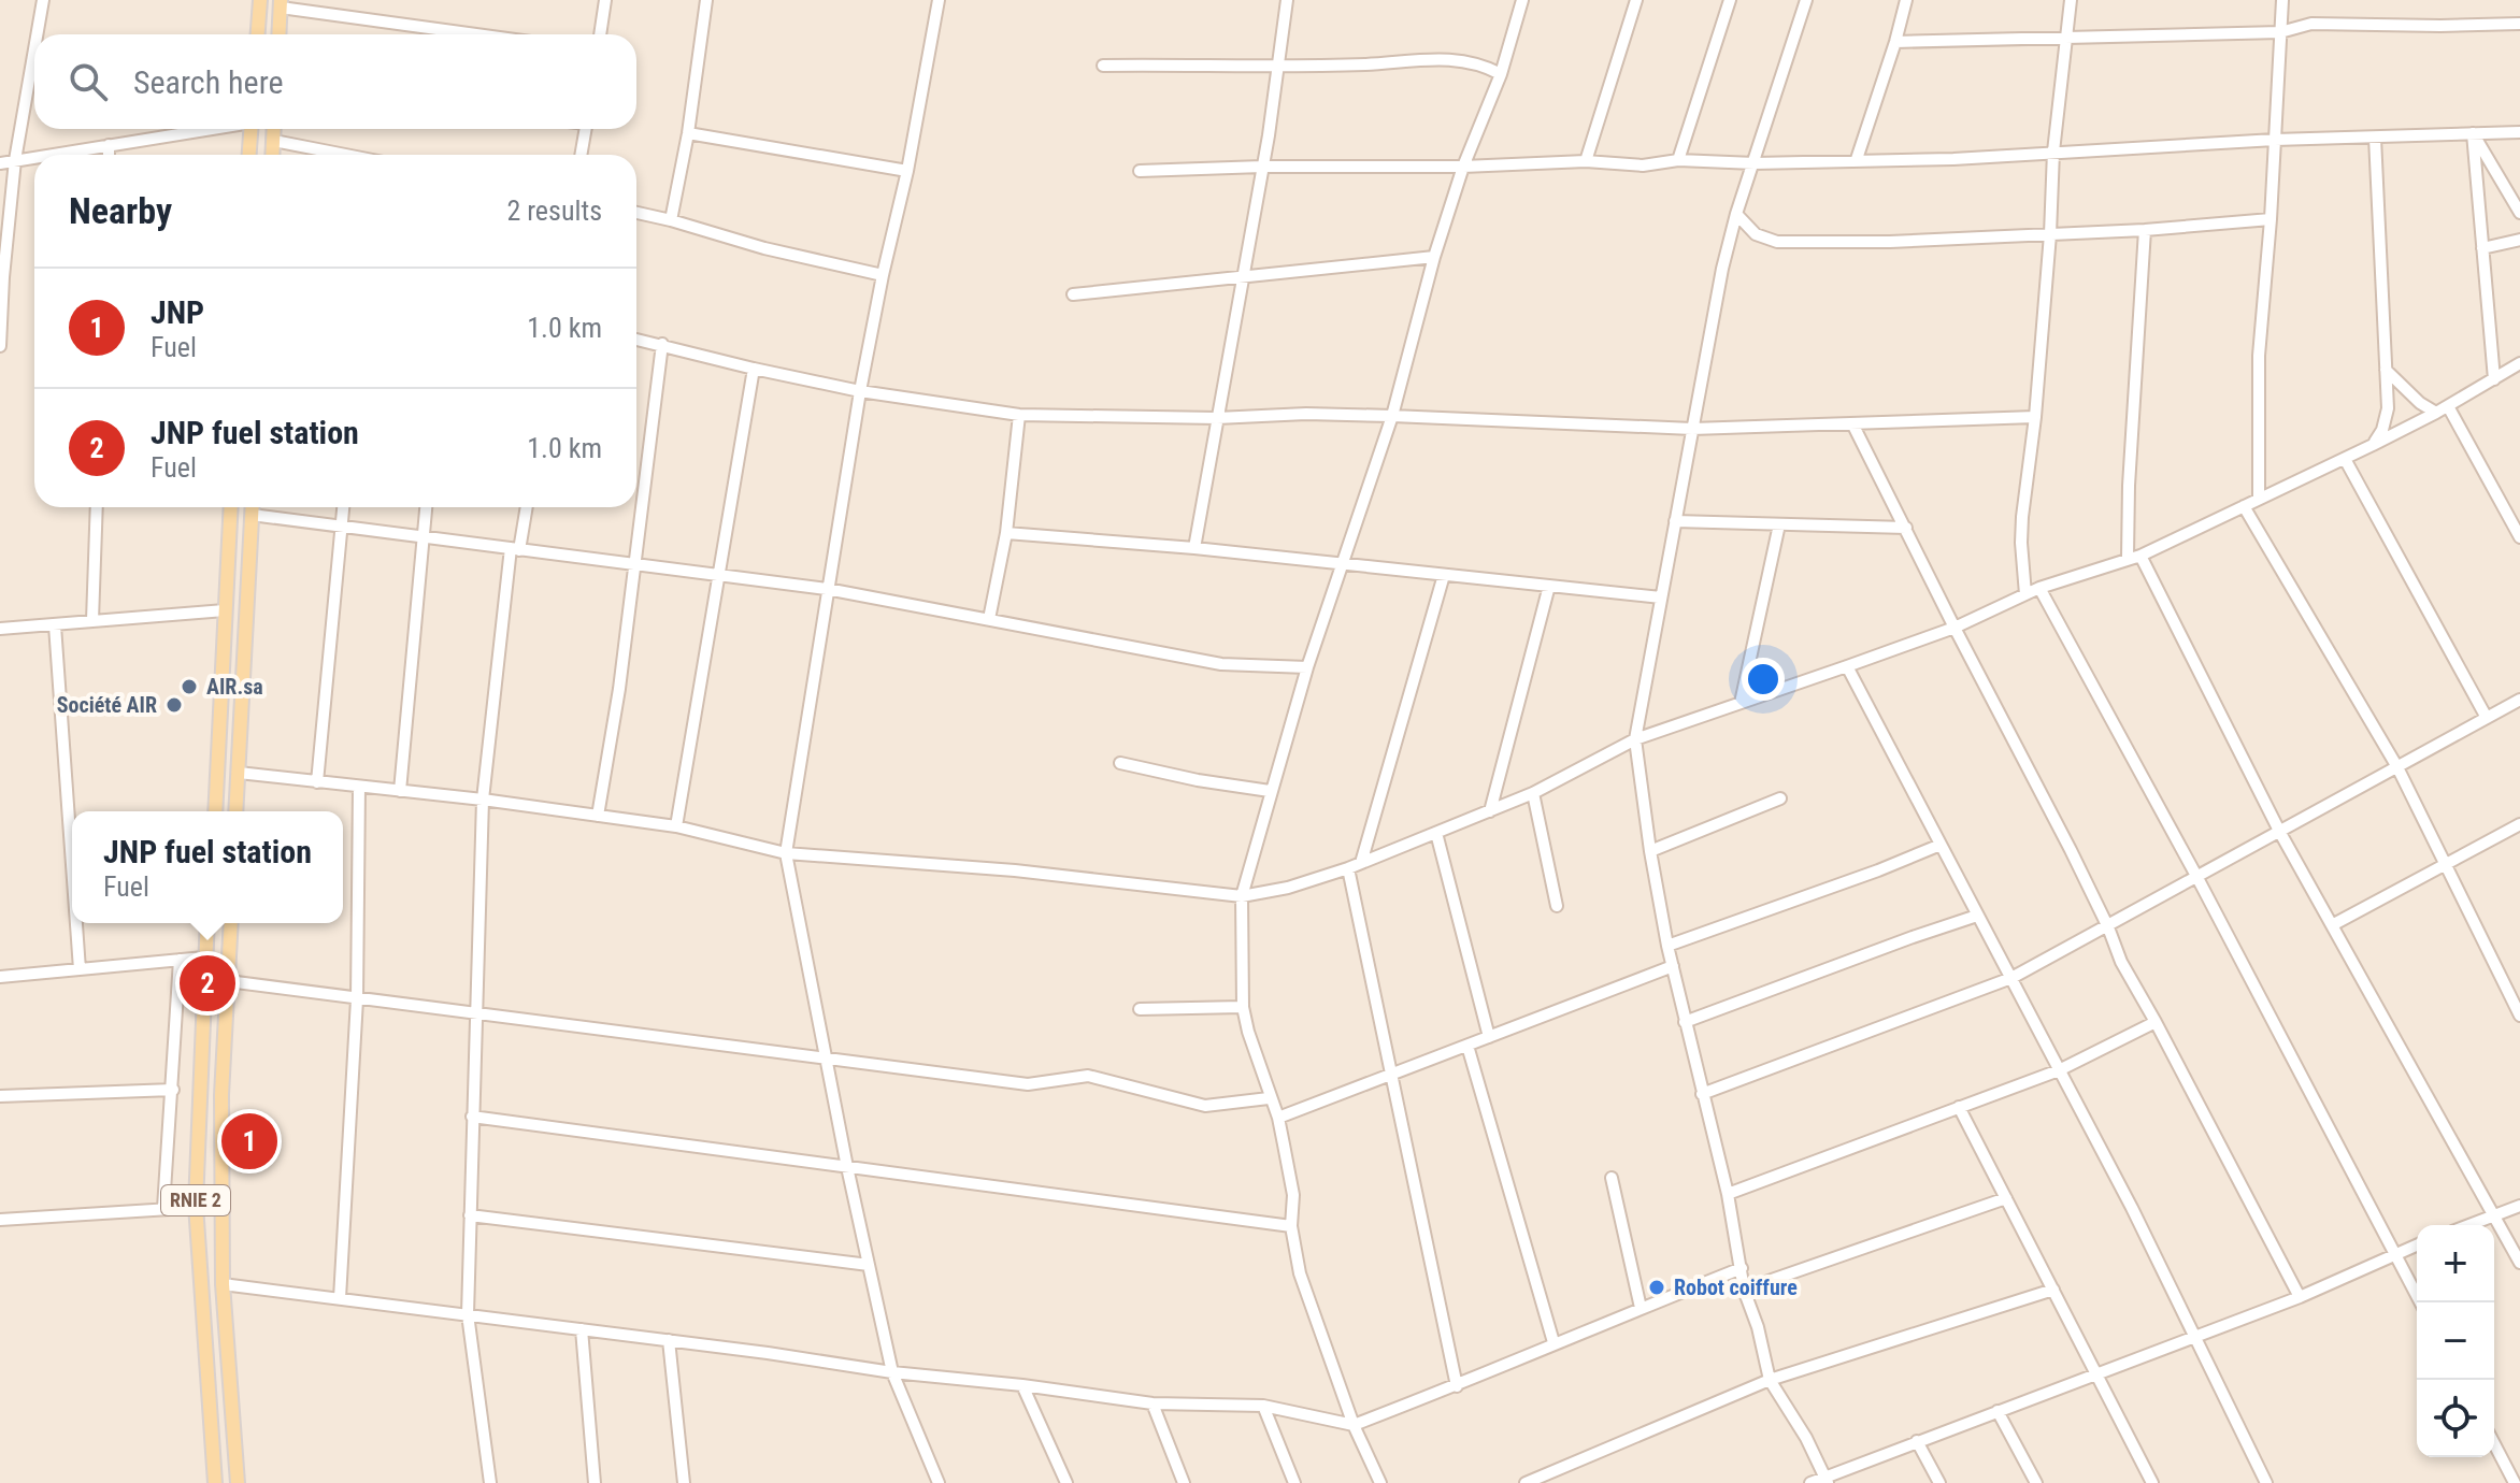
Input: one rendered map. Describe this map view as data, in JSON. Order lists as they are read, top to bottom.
{
  "streets": {
    "main road": ["RNIE 2"]
  },
  "places": ["AIR.sa", "Société AIR", "Robot coiffure"],
  "page": {
    "search": "Search here",
    "heading": ["Nearby", "2 results"],
    "list": [
      {
        "mark": "1",
        "name": "JNP",
        "note": "Fuel",
        "value": "1.0 km"
      },
      {
        "mark": "2",
        "name": "JNP fuel station",
        "note": "Fuel",
        "value": "1.0 km"
      }
    ],
    "popup": ["JNP fuel station", "Fuel"],
    "pins": ["2", "1"],
    "map_buttons": ["+", "−"]
  }
}
